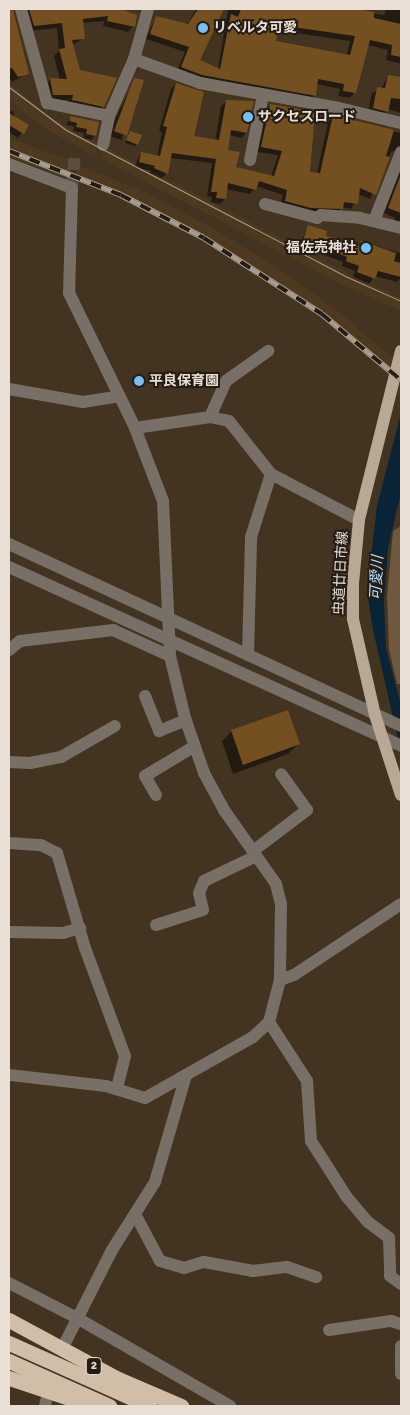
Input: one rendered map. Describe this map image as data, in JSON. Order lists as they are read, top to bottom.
{
  "streets": {
    "highway": ["2"],
    "main road": ["虫道廿日市線"]
  },
  "water": ["可愛川"],
  "places": [
    "リベルタ可愛",
    "サクセスロード",
    "福佐売神社",
    "平良保育園"
  ]
}
